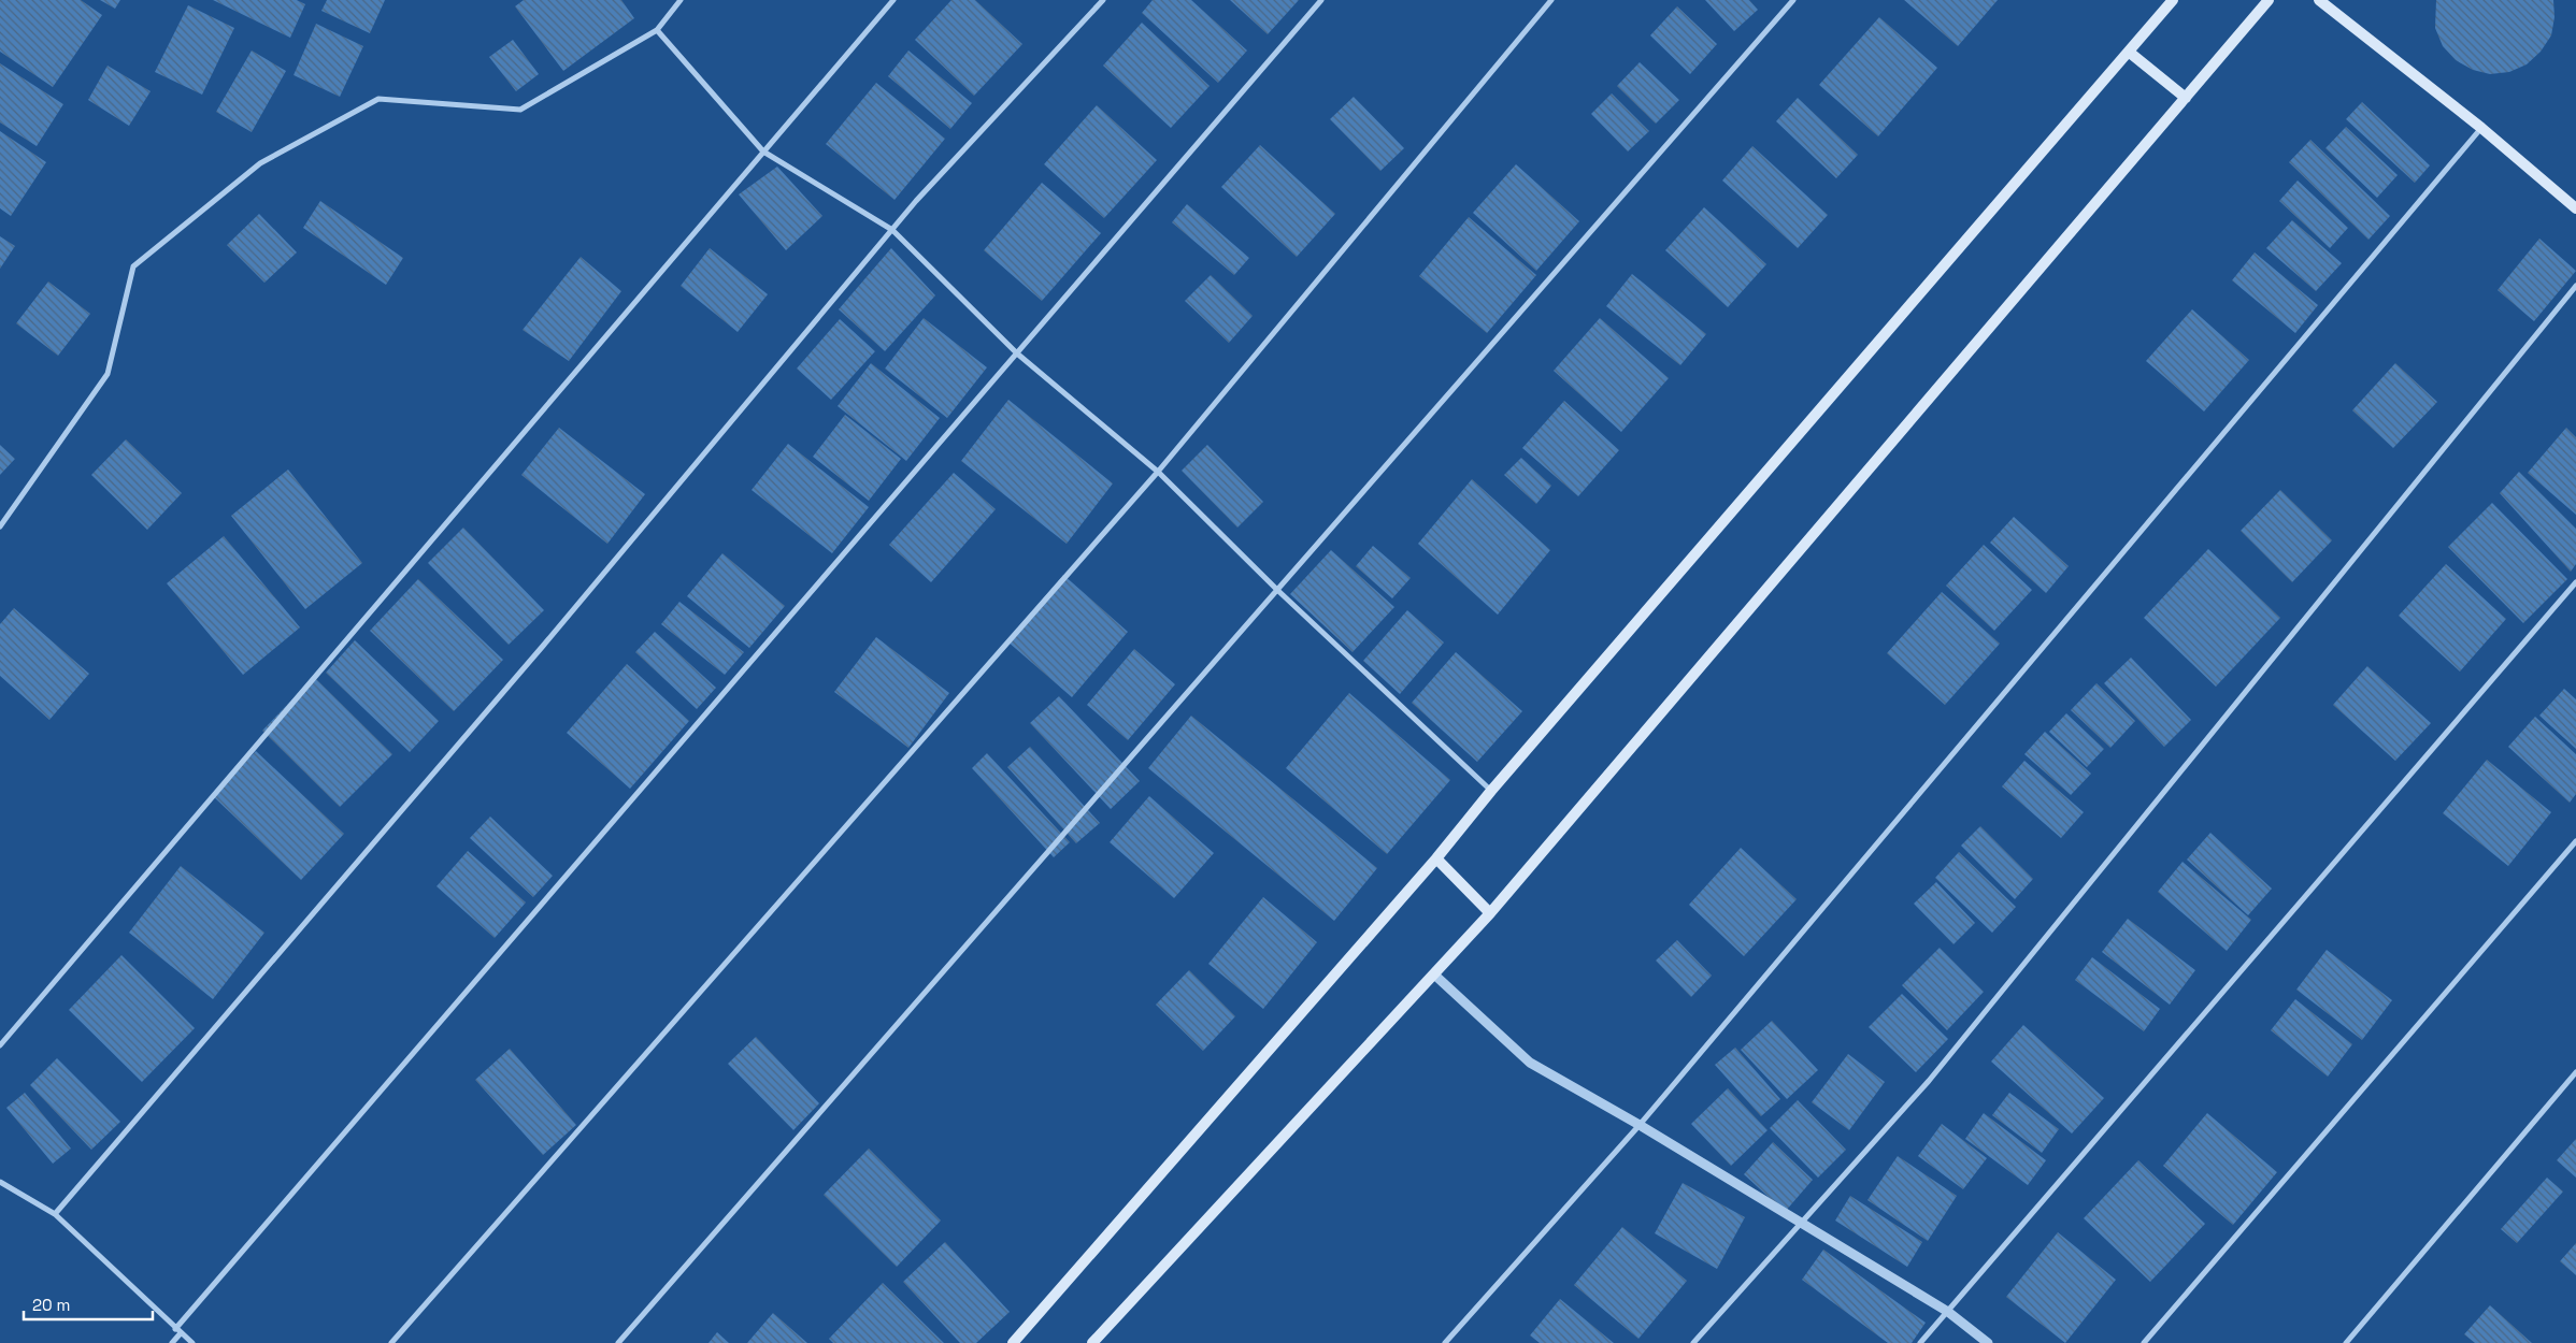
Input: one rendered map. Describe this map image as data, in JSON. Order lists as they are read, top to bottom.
{
  "scale_bar": "20 m"
}
